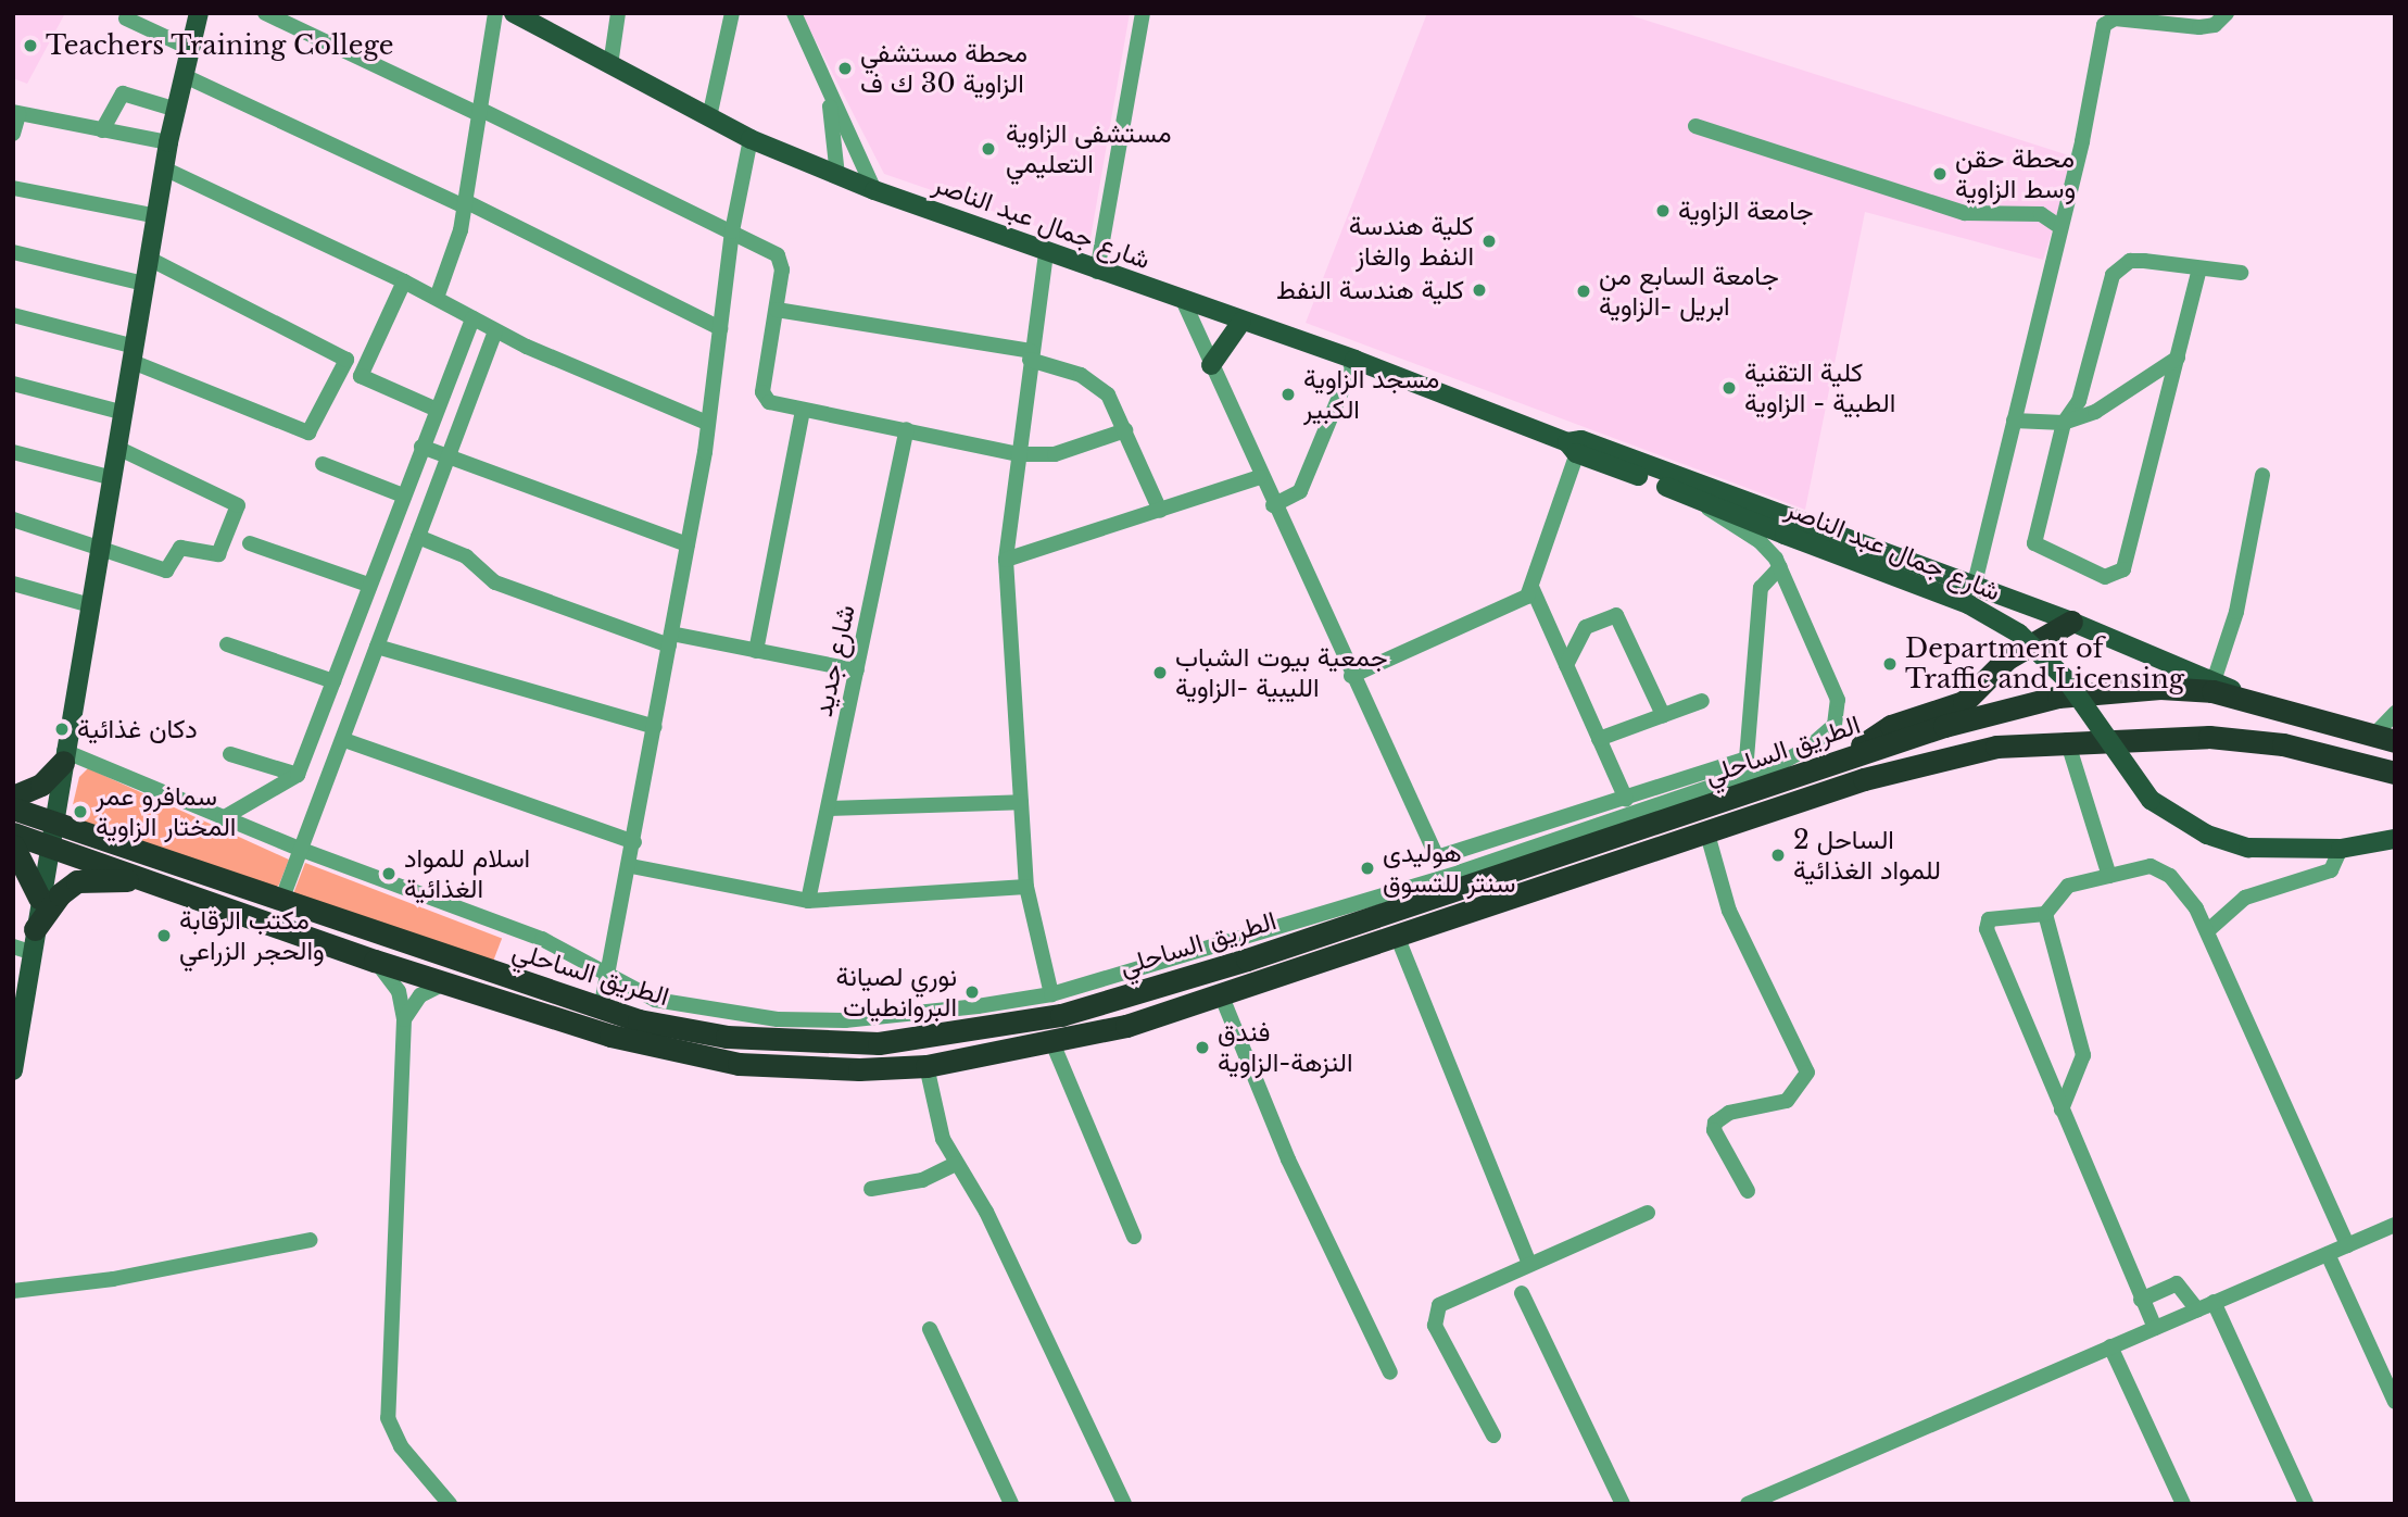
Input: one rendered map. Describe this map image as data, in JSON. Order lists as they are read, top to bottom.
{
  "streets": {
    "highway": ["الطريق الساحلي"],
    "main road": ["شارع جمال عبد الناصر"],
    "street": ["شارع جديد"]
  },
  "crossings": [
    ["شارع جمال عبد الناصر", "الطريق الساحلي"]
  ],
  "places": [
    "Teachers Training College",
    "محطة مستشفي الزاوية 30 ك ف",
    "مستشفى الزاوية التعليمي",
    "محطة حقن وسط الزاوية",
    "جامعة الزاوية",
    "كلية هندسة النفط والغاز",
    "كلية هندسة النفط",
    "جامعة السابع من ابريل -الزاوية",
    "كلية التقنية الطبية - الزاوية",
    "مسجد الزاوية الكبير",
    "Department of Traffic and Licensing",
    "جمعية بيوت الشباب الليبية -الزاوية",
    "دكان غذائية",
    "سمافرو عمر المختار الزاوية",
    "الساحل 2 للمواد الغذائية",
    "هوليدى سنتر للتسوق",
    "اسلام للمواد الغذائية",
    "مكتب الرقابة والحجر الزراعي",
    "نوري لصيانة البروانطيات",
    "فندق النزهة-الزاوية"
  ]
}
